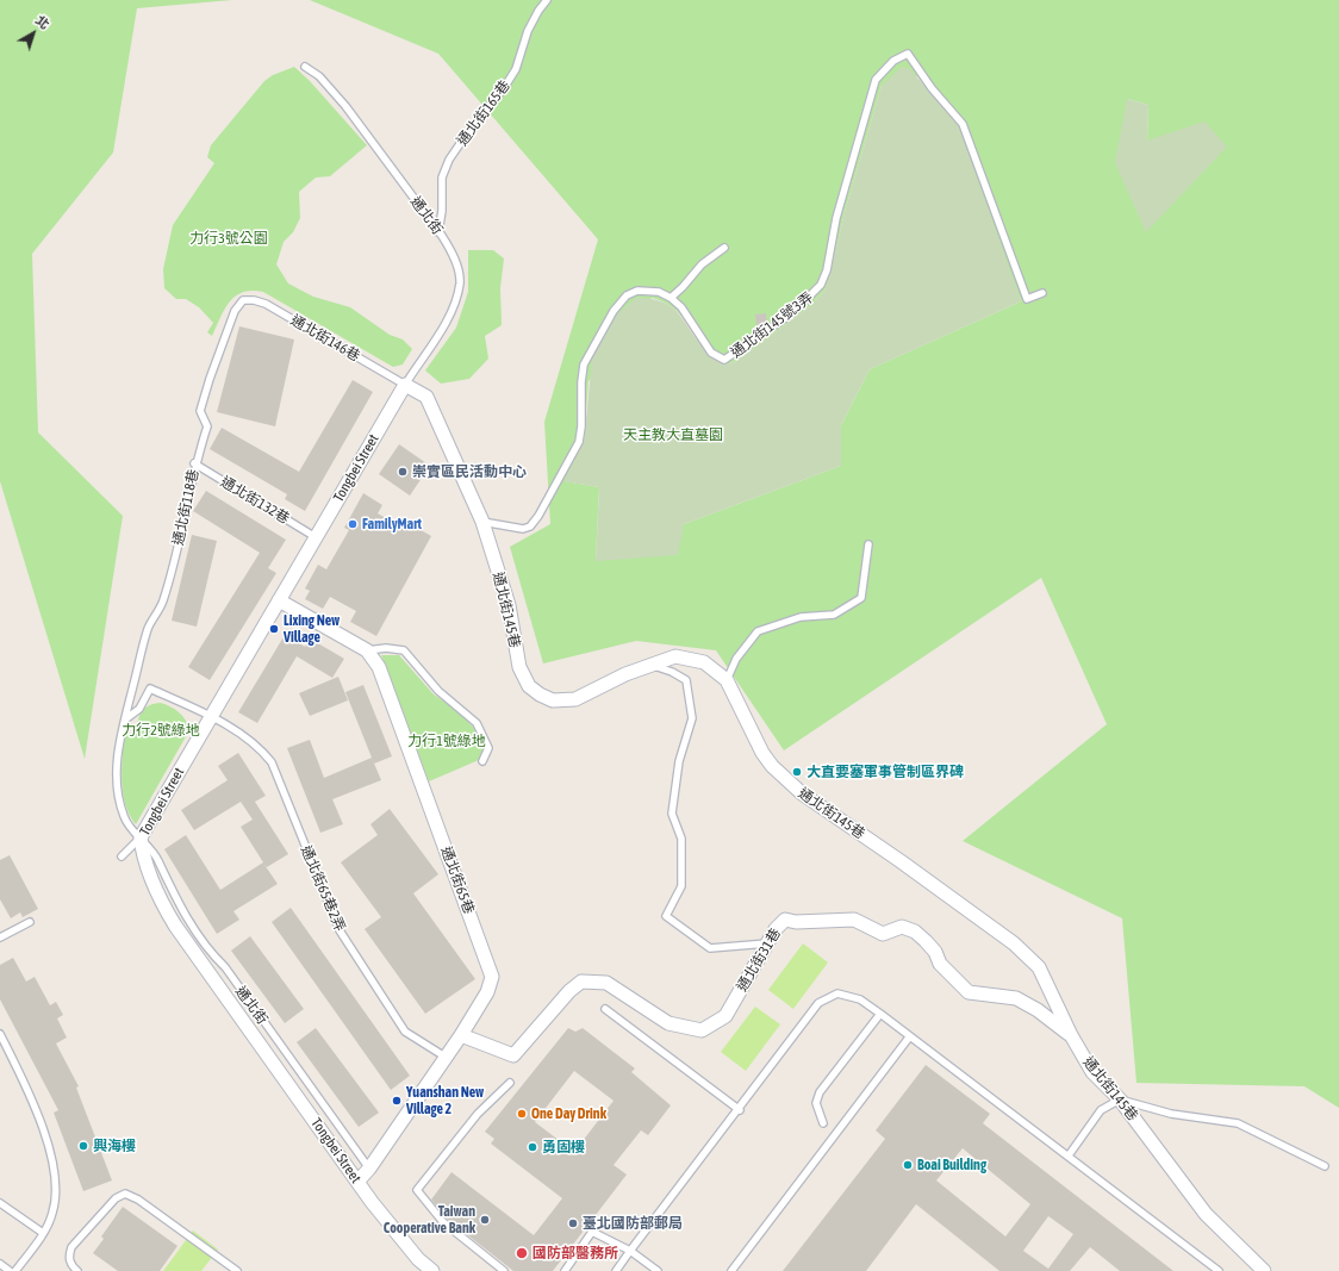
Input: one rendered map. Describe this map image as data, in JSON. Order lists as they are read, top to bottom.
{
  "streets": {
    "street": [
      "Tongbei Street",
      "通北街145巷",
      "通北街65巷",
      "通北街31巷"
    ],
    "lane": [
      "通北街165巷",
      "通北街",
      "通北街145號3弄",
      "通北街146巷",
      "通北街132巷",
      "通北街118巷",
      "通北街65巷2弄"
    ]
  },
  "crossings": [
    ["通北街165巷", "通北街"],
    ["通北街", "通北街146巷"],
    ["通北街", "Tongbei Street"],
    ["通北街", "通北街118巷"],
    ["通北街", "通北街145巷"],
    ["通北街", "通北街65巷"],
    ["通北街146巷", "Tongbei Street"],
    ["通北街146巷", "通北街118巷"],
    ["通北街146巷", "通北街145巷"],
    ["Tongbei Street", "通北街132巷"],
    ["Tongbei Street", "通北街118巷"],
    ["Tongbei Street", "通北街145巷"],
    ["Tongbei Street", "通北街65巷"],
    ["Tongbei Street", "通北街65巷2弄"],
    ["通北街132巷", "通北街118巷"],
    ["通北街145巷", "通北街31巷"],
    ["通北街65巷", "通北街65巷2弄"],
    ["通北街65巷", "通北街31巷"]
  ],
  "parks": [
    "力行3號公園",
    "天主教大直墓園",
    "力行2號綠地",
    "力行1號綠地"
  ],
  "places": [
    "崇實區民活動中心",
    "FamilyMart",
    "Lixing New Village",
    "大直要塞軍事管制區界碑",
    "Yuanshan New Village 2",
    "One Day Drink",
    "興海樓",
    "勇固樓",
    "Boai Building",
    "Taiwan Cooperative Bank",
    "臺北國防部郵局",
    "國防部醫務所"
  ],
  "north": "top right"
}
